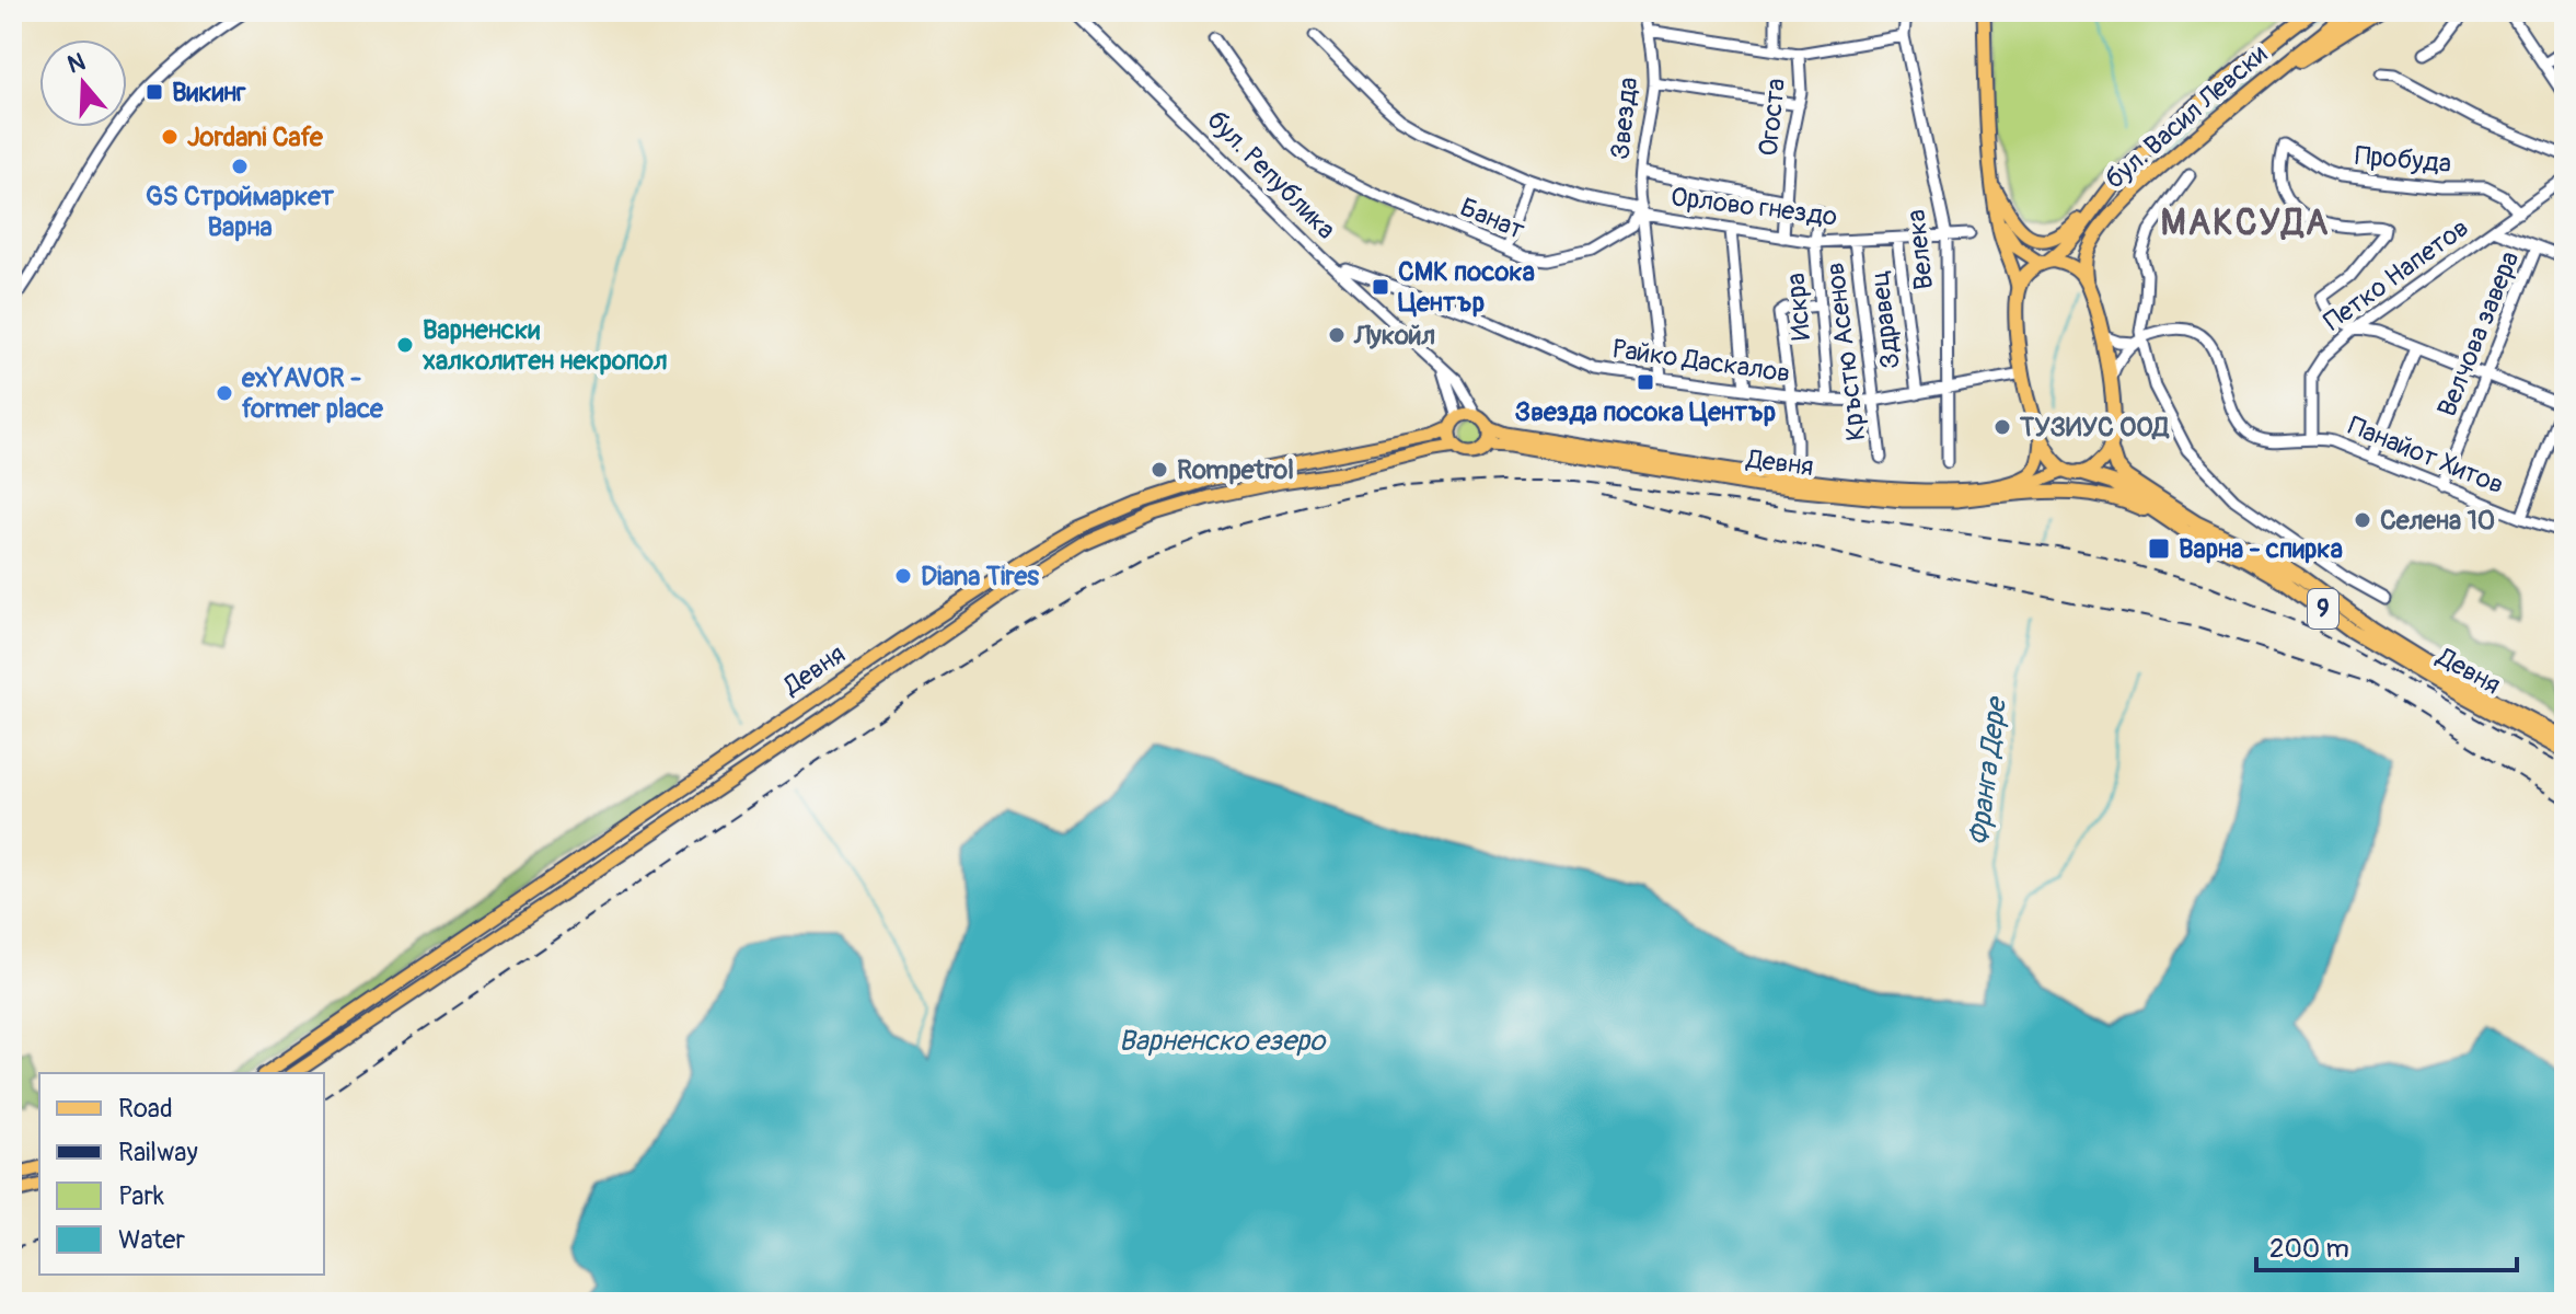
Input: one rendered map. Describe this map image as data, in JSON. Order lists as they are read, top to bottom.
{
  "streets": {
    "highway": ["бул. Васил Левски", "Девня", "9"],
    "street": [
      "Огоста",
      "Звезда",
      "Прoбудa",
      "бул. Република",
      "Орлово гнездо",
      "Банат",
      "Велека",
      "Петко Напетов",
      "Искра",
      "Здравец",
      "Велчова завера",
      "Кръстю Асенов",
      "Райко Даскалов",
      "Панайот Хитов"
    ]
  },
  "crossings": [
    ["Огоста", "Орлово гнездо"],
    ["Звезда", "Орлово гнездо"],
    ["Звезда", "Банат"],
    ["Звезда", "Райко Даскалов"],
    ["Прoбудa", "Петко Напетов"],
    ["бул. Република", "Райко Даскалов"],
    ["бул. Република", "Девня"],
    ["Орлово гнездо", "Банат"],
    ["Орлово гнездо", "Велека"],
    ["Орлово гнездо", "Искра"],
    ["Орлово гнездо", "Здравец"],
    ["Орлово гнездо", "Кръстю Асенов"],
    ["Велека", "Райко Даскалов"],
    ["Петко Напетов", "Панайот Хитов"],
    ["Искра", "Райко Даскалов"],
    ["Здравец", "Райко Даскалов"],
    ["Велчова завера", "Панайот Хитов"],
    ["Кръстю Асенов", "Райко Даскалов"],
    ["Девня", "9"]
  ],
  "districts": ["МАКСУДА"],
  "water": ["Франга Дере", "Варненско езеро"],
  "places": {
    "transit": [
      "Викинг",
      "СМК посока Център",
      "Звезда посока Център",
      "Варна - спирка"
    ],
    "other": [
      "Jordani Cafe",
      "GS Строймаркет Варна",
      "Лукойл",
      "Варненски халколитен некропол",
      "exYAVOR - former place",
      "ТУЗИУС ООД",
      "Rompetrol",
      "Селена 10",
      "Diana Tires"
    ]
  },
  "legend": [
    "Road",
    "Railway",
    "Park",
    "Water"
  ],
  "scale_bar": "200 m",
  "north": "top"
}
